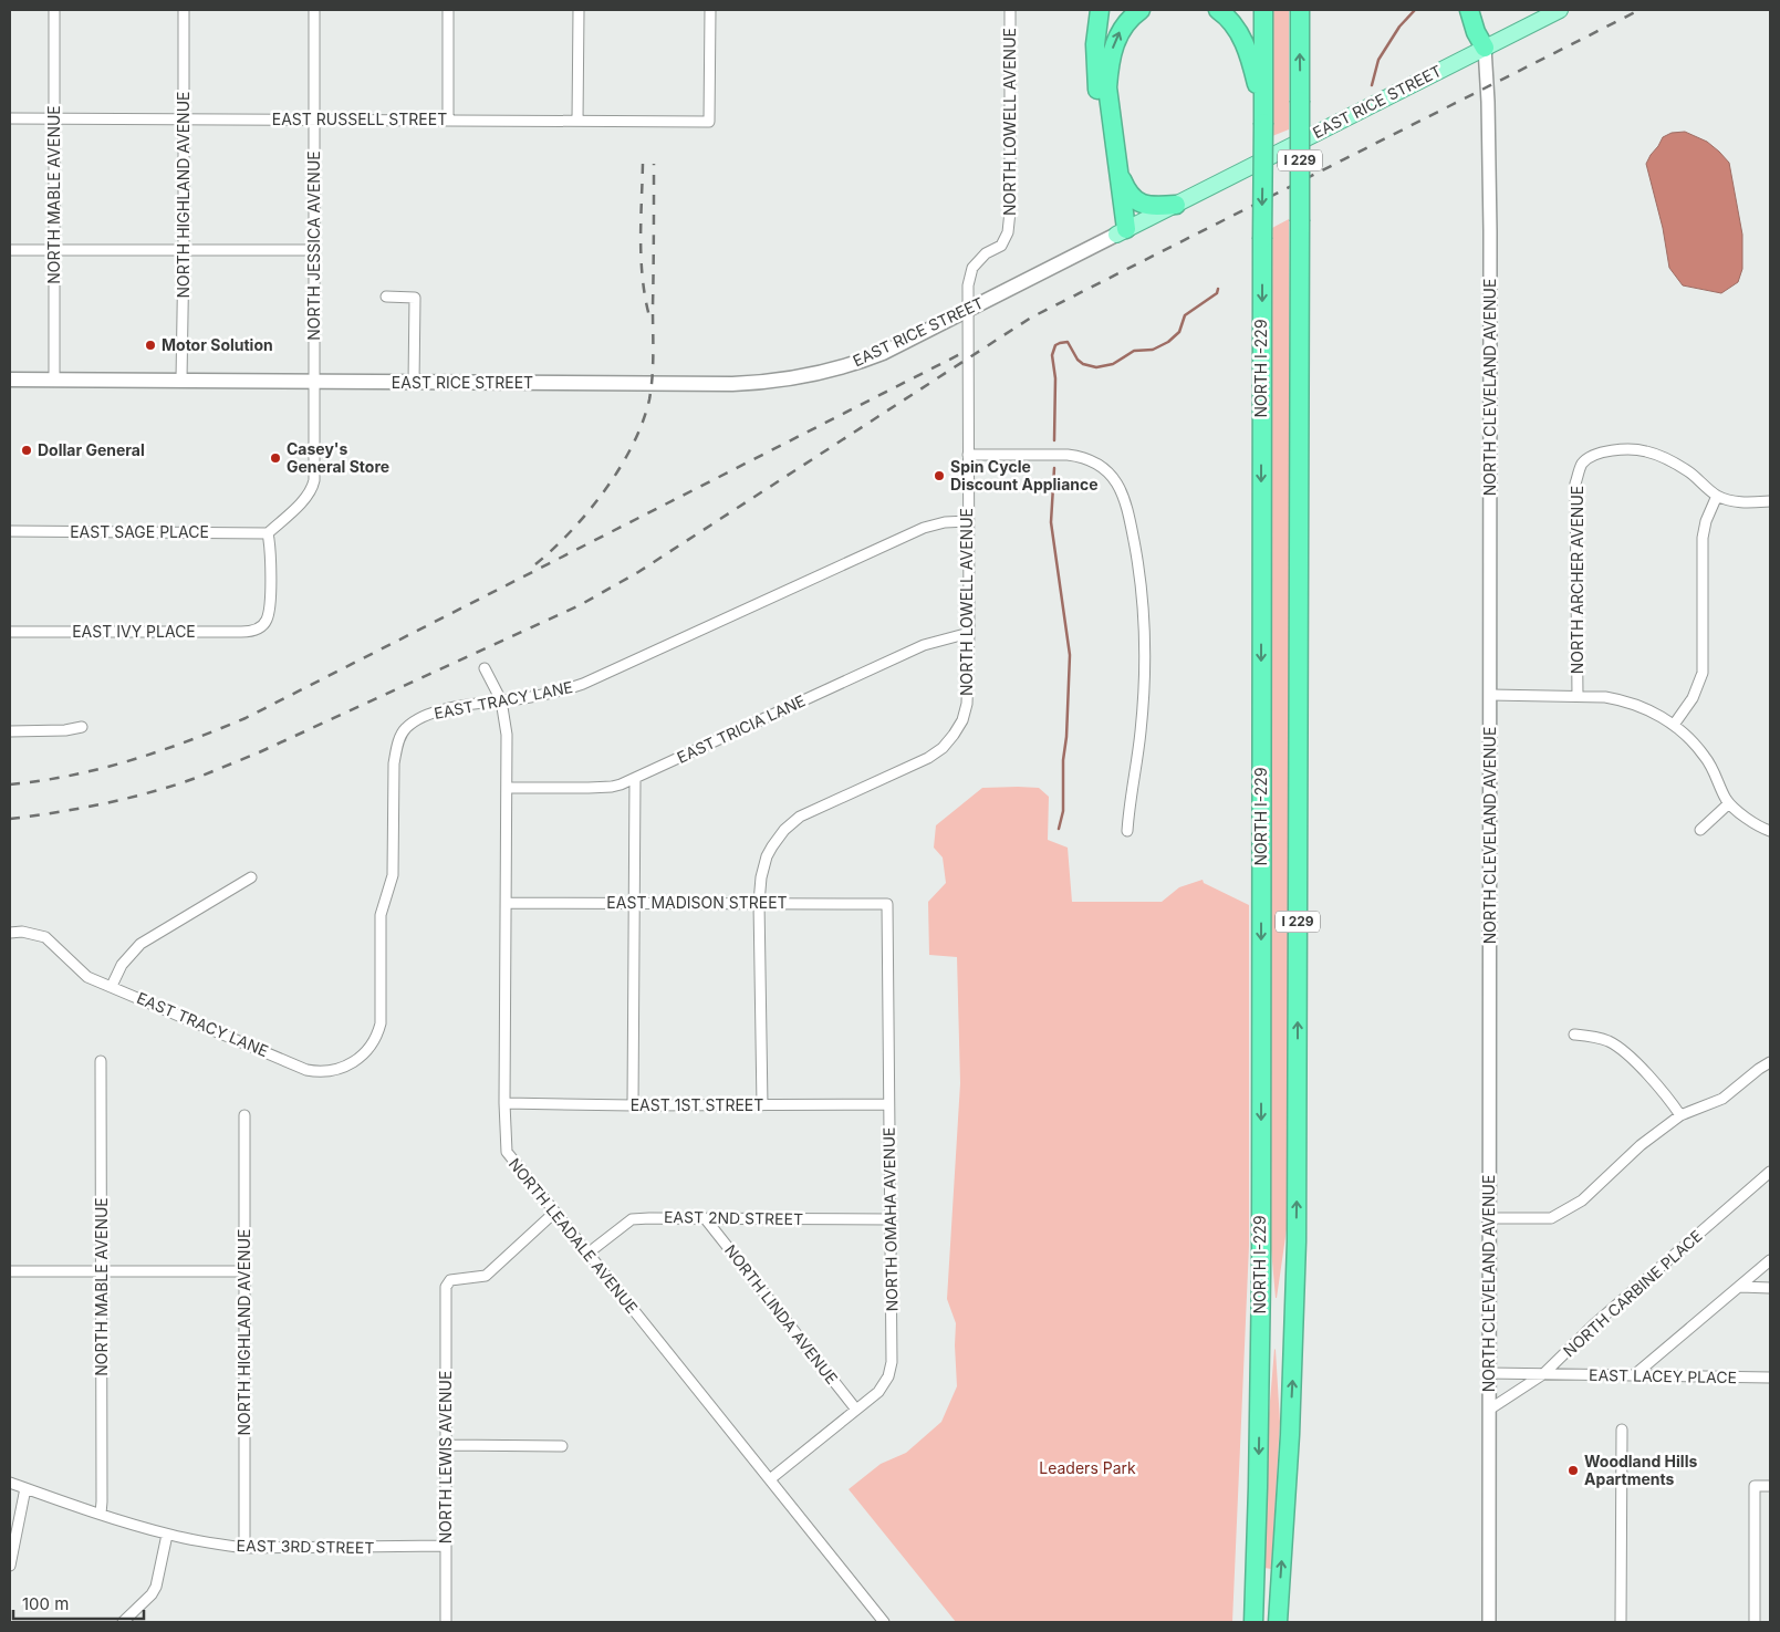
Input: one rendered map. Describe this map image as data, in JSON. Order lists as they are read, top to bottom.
{
  "streets": {
    "highway": ["I 229", "NORTH I-229"],
    "main road": ["EAST RICE STREET"],
    "street": [
      "EAST RUSSELL STREET",
      "NORTH LOWELL AVENUE",
      "NORTH MABLE AVENUE",
      "NORTH HIGHLAND AVENUE",
      "NORTH JESSICA AVENUE",
      "NORTH CLEVELAND AVENUE",
      "EAST SAGE PLACE",
      "NORTH ARCHER AVENUE",
      "EAST IVY PLACE",
      "EAST TRACY LANE",
      "EAST TRICIA LANE",
      "EAST MADISON STREET",
      "EAST 1ST STREET",
      "EAST 2ND STREET",
      "NORTH OMAHA AVENUE",
      "NORTH LEADALE AVENUE",
      "NORTH CARBINE PLACE",
      "NORTH LINDA AVENUE",
      "EAST LACEY PLACE",
      "NORTH LEWIS AVENUE",
      "EAST 3RD STREET"
    ]
  },
  "crossings": [
    ["EAST RICE STREET", "NORTH LOWELL AVENUE"],
    ["EAST RICE STREET", "NORTH MABLE AVENUE"],
    ["EAST RICE STREET", "NORTH HIGHLAND AVENUE"],
    ["EAST RICE STREET", "NORTH JESSICA AVENUE"],
    ["EAST RICE STREET", "NORTH CLEVELAND AVENUE"],
    ["EAST RUSSELL STREET", "NORTH MABLE AVENUE"],
    ["EAST RUSSELL STREET", "NORTH HIGHLAND AVENUE"],
    ["EAST RUSSELL STREET", "NORTH JESSICA AVENUE"],
    ["NORTH LOWELL AVENUE", "EAST TRACY LANE"],
    ["NORTH LOWELL AVENUE", "EAST TRICIA LANE"],
    ["NORTH LOWELL AVENUE", "EAST MADISON STREET"],
    ["NORTH LOWELL AVENUE", "EAST 1ST STREET"],
    ["NORTH MABLE AVENUE", "EAST 3RD STREET"],
    ["NORTH HIGHLAND AVENUE", "EAST 3RD STREET"],
    ["NORTH JESSICA AVENUE", "EAST SAGE PLACE"],
    ["NORTH JESSICA AVENUE", "EAST IVY PLACE"],
    ["NORTH CLEVELAND AVENUE", "NORTH CARBINE PLACE"],
    ["NORTH CLEVELAND AVENUE", "EAST LACEY PLACE"],
    ["EAST SAGE PLACE", "EAST IVY PLACE"],
    ["EAST TRACY LANE", "NORTH LEADALE AVENUE"],
    ["EAST TRICIA LANE", "NORTH LEADALE AVENUE"],
    ["EAST MADISON STREET", "NORTH OMAHA AVENUE"],
    ["EAST MADISON STREET", "NORTH LEADALE AVENUE"],
    ["EAST 1ST STREET", "NORTH OMAHA AVENUE"],
    ["EAST 1ST STREET", "NORTH LEADALE AVENUE"],
    ["EAST 2ND STREET", "NORTH OMAHA AVENUE"],
    ["EAST 2ND STREET", "NORTH LEADALE AVENUE"],
    ["EAST 2ND STREET", "NORTH LINDA AVENUE"],
    ["NORTH OMAHA AVENUE", "NORTH LEADALE AVENUE"],
    ["NORTH OMAHA AVENUE", "NORTH LINDA AVENUE"],
    ["NORTH LEADALE AVENUE", "NORTH LEWIS AVENUE"],
    ["NORTH CARBINE PLACE", "EAST LACEY PLACE"],
    ["NORTH LEWIS AVENUE", "EAST 3RD STREET"]
  ],
  "parks": ["Leaders Park"],
  "places": [
    "Motor Solution",
    "Dollar General",
    "Casey's General Store",
    "Spin Cycle Discount Appliance",
    "Woodland Hills Apartments"
  ],
  "scale_bar": "100 m"
}
